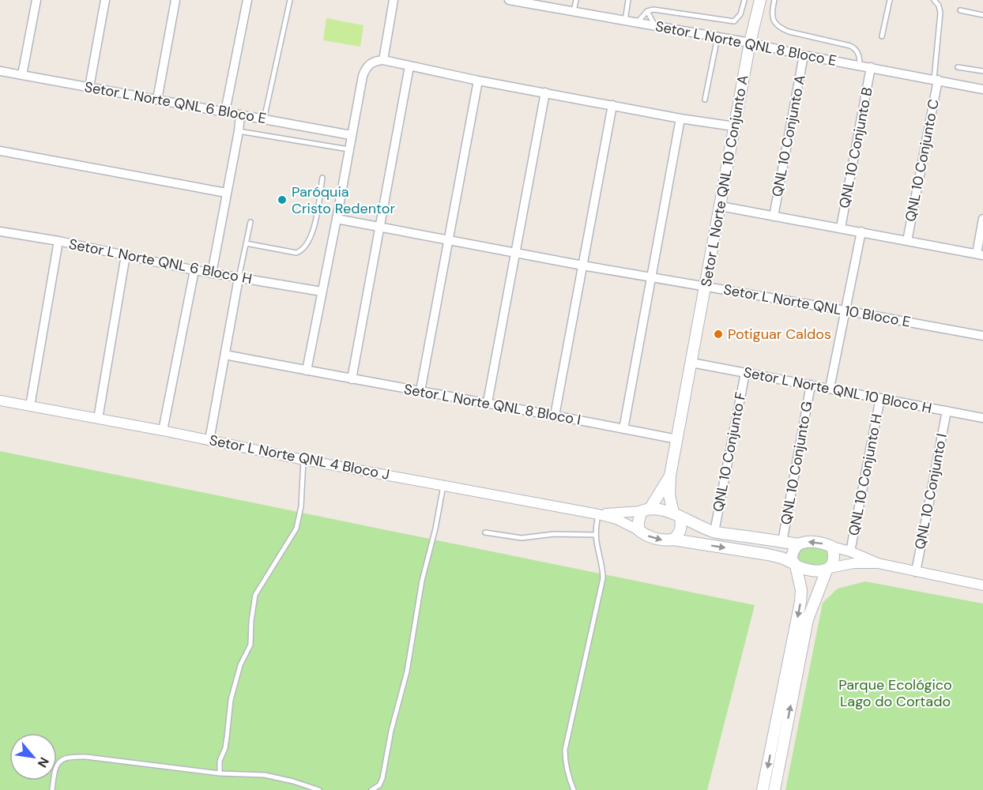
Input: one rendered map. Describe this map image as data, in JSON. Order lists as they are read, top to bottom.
{
  "streets": {
    "main road": ["Setor L Norte QNL 10 Conjunto A"],
    "street": [
      "Setor L Norte QNL 8 Bloco E",
      "Setor L Norte QNL 6 Bloco E",
      "QNL 10 Conjunto A",
      "QNL 10 Conjunto B",
      "QNL 10 Conjunto C",
      "Setor L Norte QNL 6 Bloco H",
      "Setor L Norte QNL 10 Bloco E",
      "Setor L Norte QNL 10 Bloco H",
      "Setor L Norte QNL 8 Bloco I",
      "QNL 10 Conjunto F",
      "Setor L Norte QNL 4 Bloco J",
      "QNL 10 Conjunto G",
      "QNL 10 Conjunto H",
      "QNL 10 Conjunto I"
    ]
  },
  "crossings": [
    ["Setor L Norte QNL 8 Bloco E", "QNL 10 Conjunto A"],
    ["Setor L Norte QNL 8 Bloco E", "QNL 10 Conjunto B"],
    ["Setor L Norte QNL 8 Bloco E", "QNL 10 Conjunto C"],
    ["Setor L Norte QNL 8 Bloco E", "Setor L Norte QNL 10 Conjunto A"],
    ["Setor L Norte QNL 10 Conjunto A", "Setor L Norte QNL 10 Bloco E"],
    ["Setor L Norte QNL 10 Conjunto A", "Setor L Norte QNL 10 Bloco H"],
    ["Setor L Norte QNL 10 Conjunto A", "Setor L Norte QNL 8 Bloco I"],
    ["Setor L Norte QNL 10 Bloco H", "QNL 10 Conjunto F"],
    ["Setor L Norte QNL 10 Bloco H", "QNL 10 Conjunto G"],
    ["Setor L Norte QNL 10 Bloco H", "QNL 10 Conjunto H"],
    ["Setor L Norte QNL 10 Bloco H", "QNL 10 Conjunto I"]
  ],
  "parks": ["Parque Ecológico Lago do Cortado"],
  "places": ["Paróquia Cristo Redentor", "Potiguar Caldos"],
  "north": "bottom right"
}
